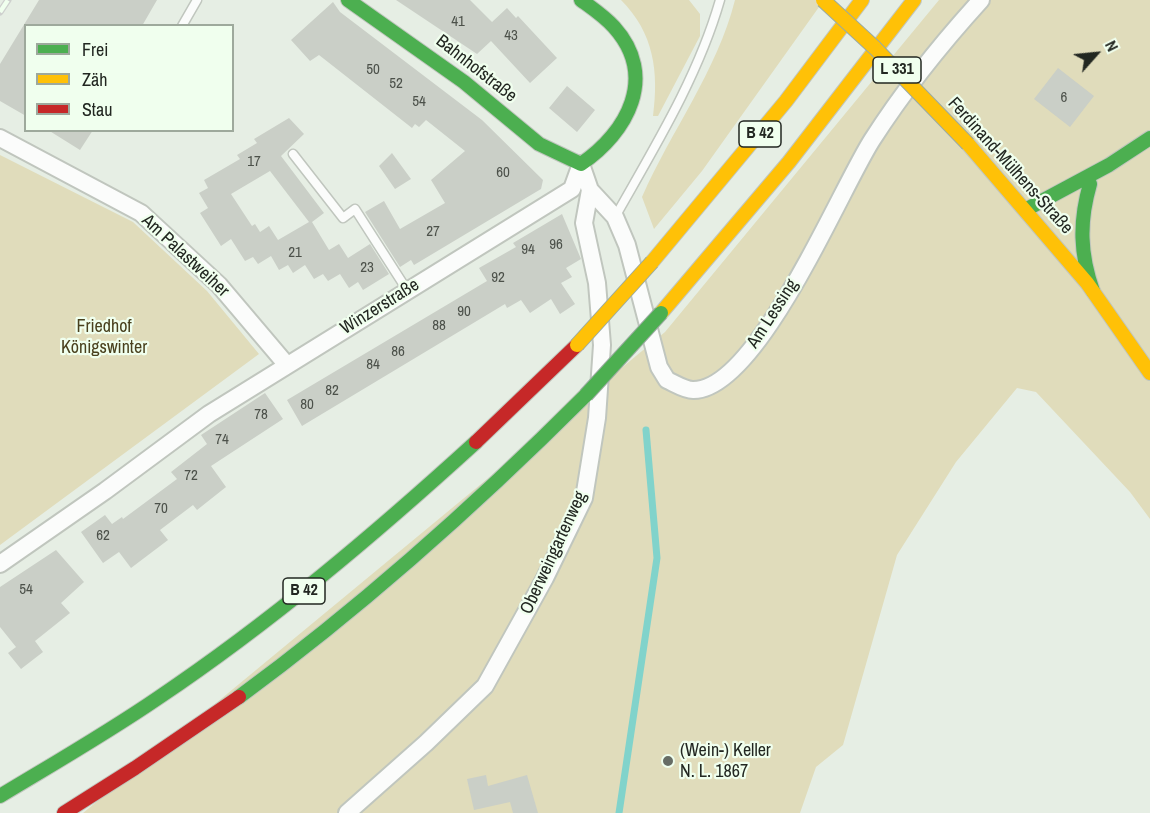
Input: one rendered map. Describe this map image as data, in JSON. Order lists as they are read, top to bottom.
{
  "streets": {
    "main road": [
      "Bahnhofstraße",
      "L 331",
      "B 42",
      "Ferdinand-Mülhens-Straße"
    ],
    "street": [
      "Am Palastweiher",
      "Winzerstraße",
      "Am Lessing",
      "Oberweingartenweg"
    ]
  },
  "crossings": [
    ["Bahnhofstraße", "Winzerstraße"],
    ["Bahnhofstraße", "Am Lessing"],
    ["Am Palastweiher", "Winzerstraße"],
    ["Winzerstraße", "Am Lessing"],
    ["Am Lessing", "Oberweingartenweg"]
  ],
  "parks": ["Friedhof Königswinter"],
  "places": ["(Wein-) Keller N. L. 1867"],
  "house_numbers": [
    "41",
    "43",
    "50",
    "52",
    "6",
    "54",
    "17",
    "60",
    "27",
    "96",
    "94",
    "21",
    "23",
    "92",
    "90",
    "88",
    "86",
    "84",
    "82",
    "80",
    "78",
    "74",
    "72",
    "70",
    "62",
    "54"
  ],
  "legend": ["Frei", "Zäh", "Stau"],
  "north": "top right"
}
